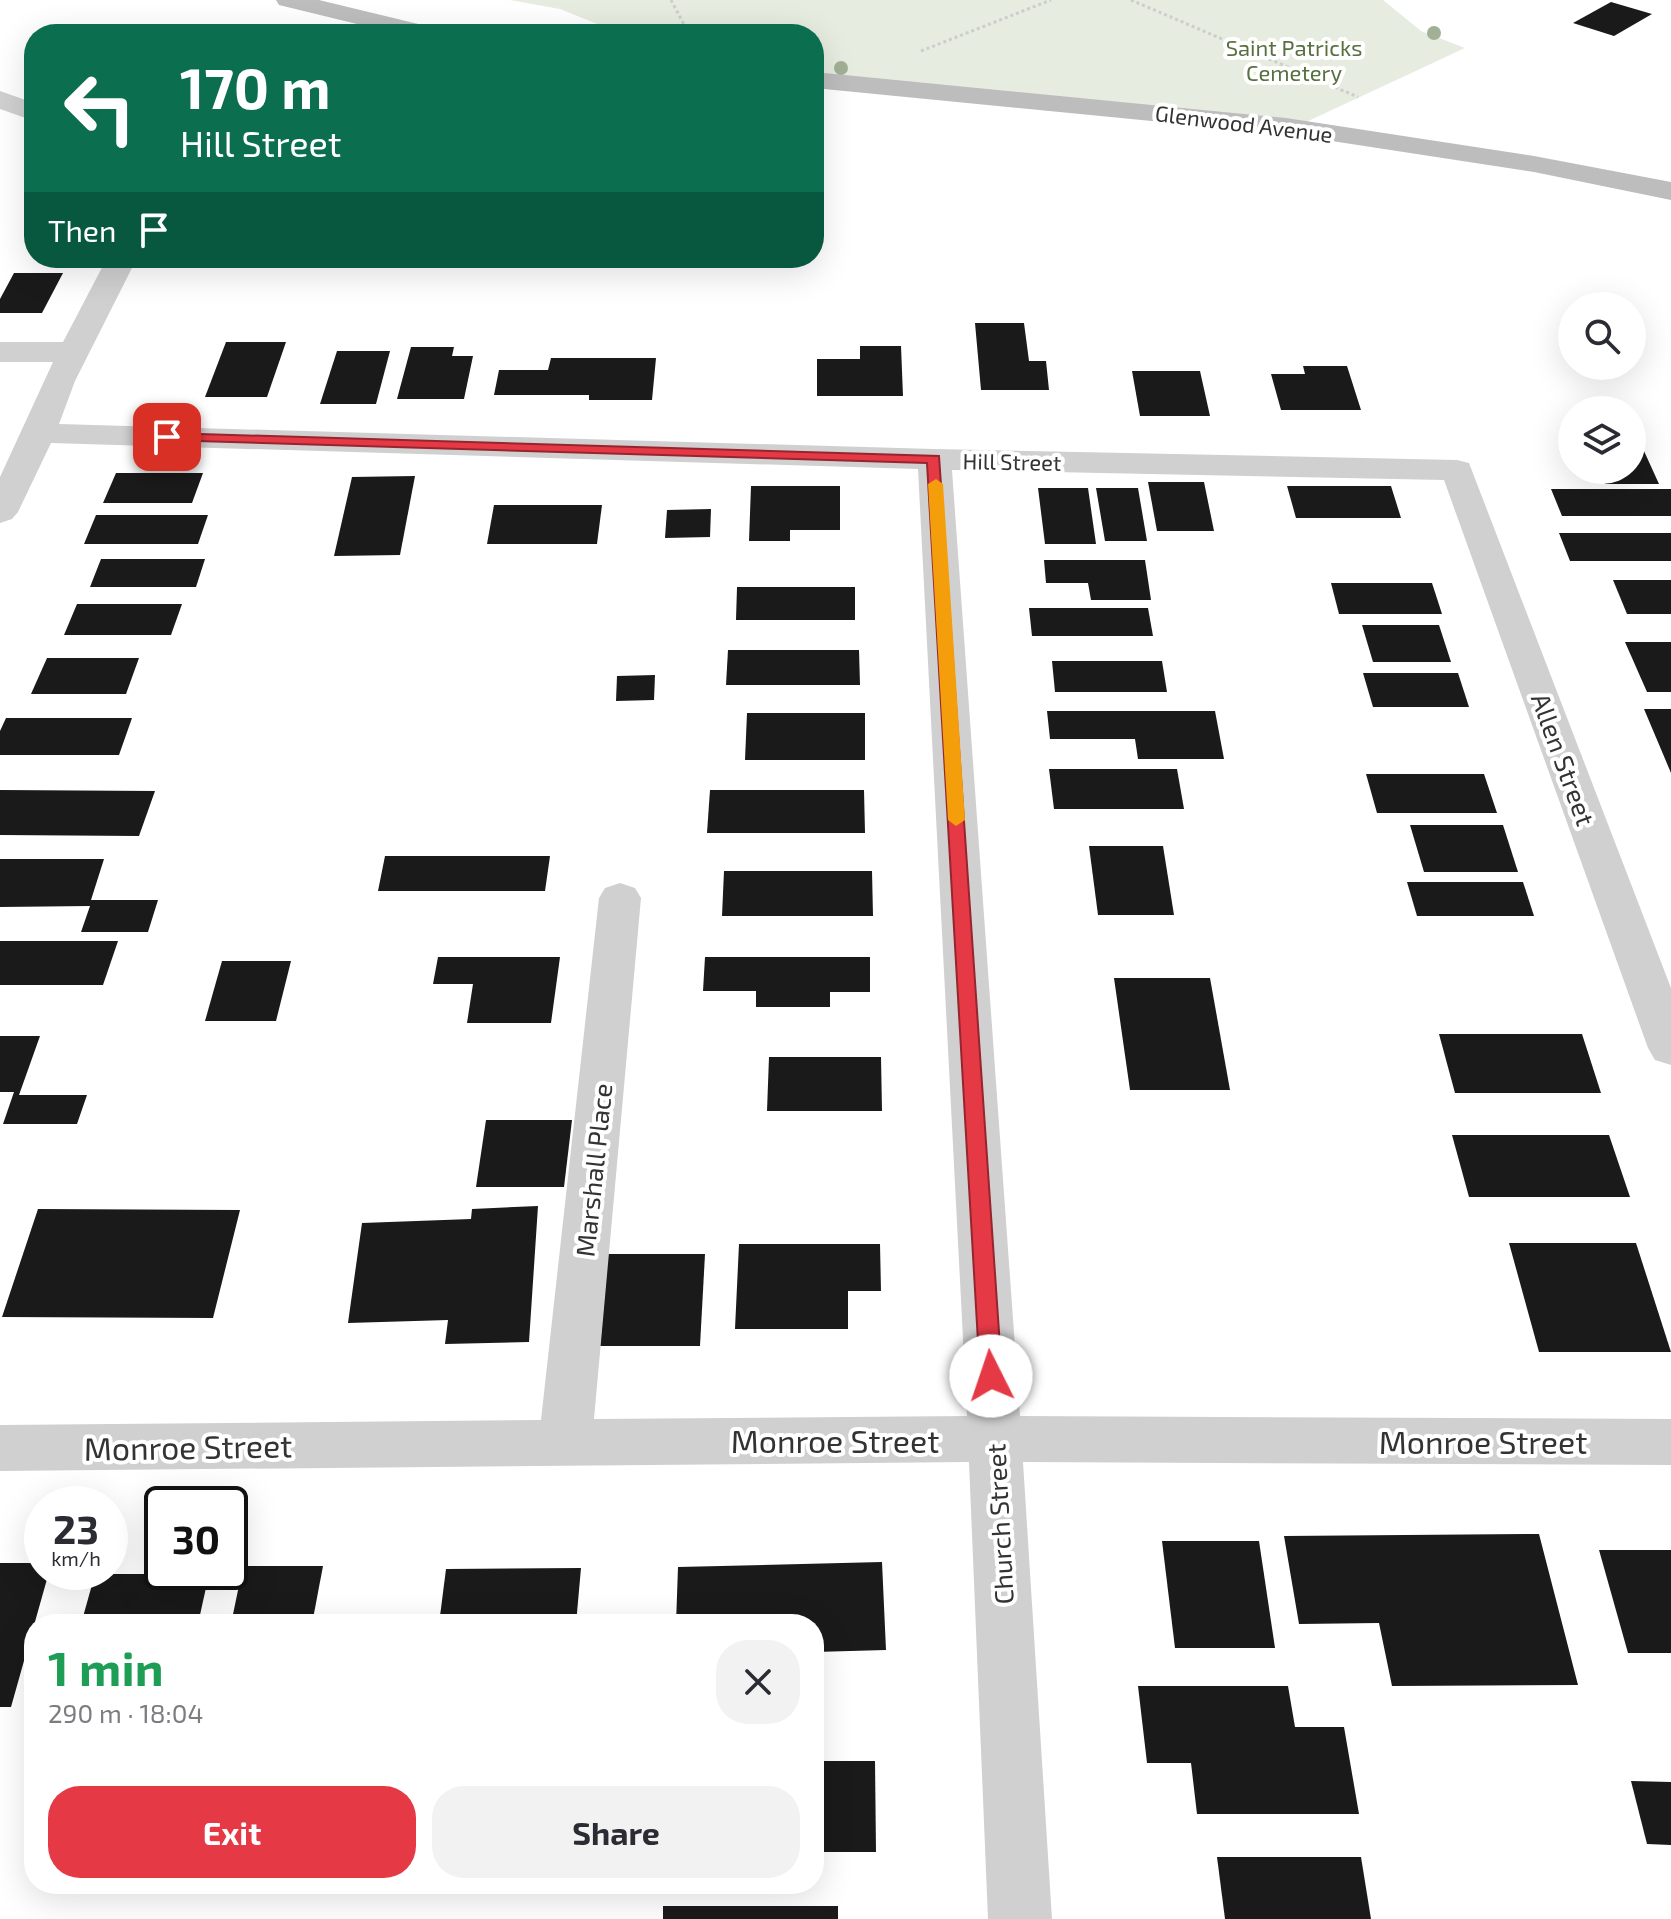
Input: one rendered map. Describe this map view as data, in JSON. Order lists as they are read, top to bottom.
{
  "streets": {
    "street": [
      "Glenwood Avenue",
      "Hill Street",
      "Allen Street",
      "Marshall Place",
      "Monroe Street",
      "Church Street"
    ]
  },
  "crossings": [
    ["Hill Street", "Allen Street"],
    ["Hill Street", "Church Street"],
    ["Marshall Place", "Monroe Street"],
    ["Monroe Street", "Church Street"]
  ],
  "parks": ["Saint Patricks Cemetery"],
  "page": {
    "turn": ["170 m", "Hill Street"],
    "then": "Then",
    "speed": "23 km/h",
    "limit": "30",
    "heading": ["1 min", "290 m · 18:04"],
    "buttons": ["Exit", "Share"]
  }
}
